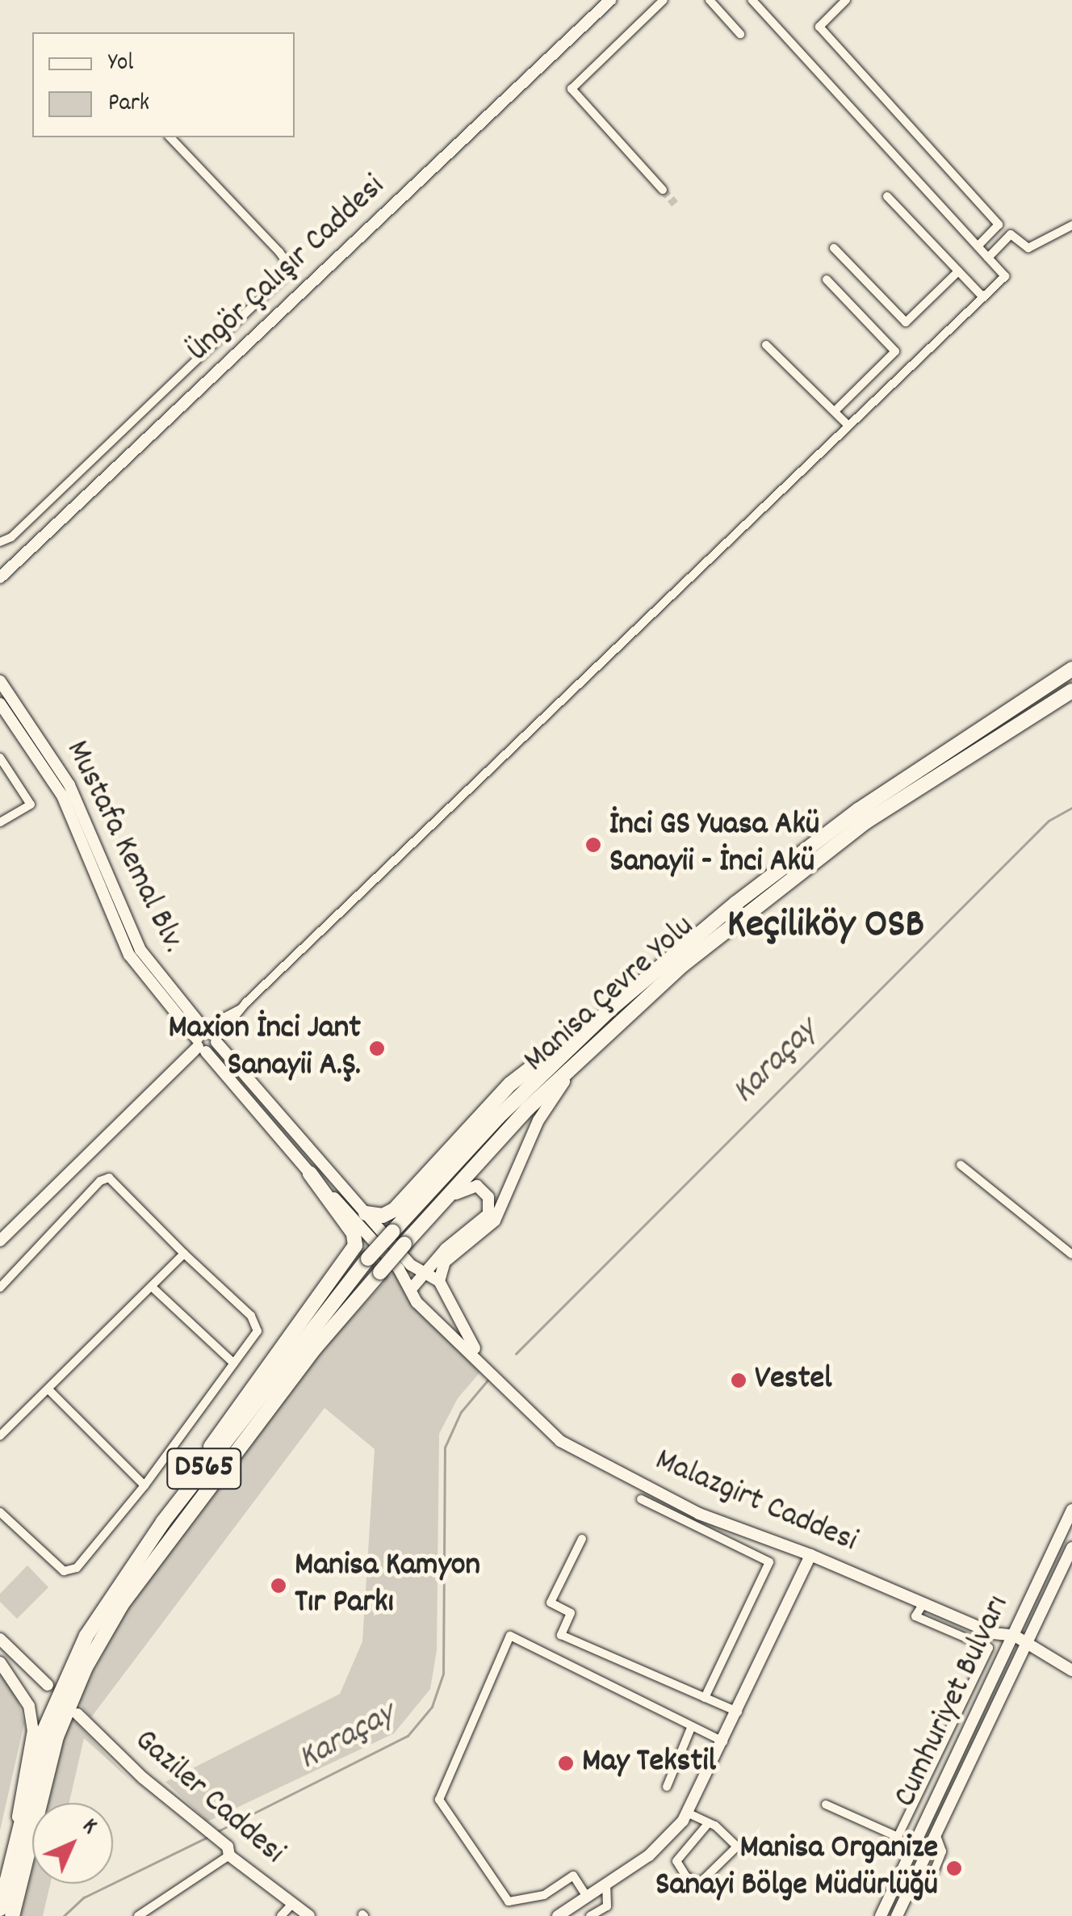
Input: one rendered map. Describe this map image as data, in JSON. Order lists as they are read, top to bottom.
{
  "streets": {
    "highway": ["Manisa Çevre Yolu", "D565"],
    "street": [
      "Üngör Çalışır Caddesi",
      "Mustafa Kemal Blv.",
      "Malazgirt Caddesi",
      "Cumhuriyet Bulvarı",
      "Gaziler Caddesi"
    ]
  },
  "crossings": [
    ["Manisa Çevre Yolu", "D565"]
  ],
  "districts": ["Keçiliköy OSB"],
  "water": ["Karaçay"],
  "places": [
    "İnci GS Yuasa Akü Sanayii - İnci Akü",
    "Maxion İnci Jant Sanayii A.Ş.",
    "Vestel",
    "Manisa Kamyon Tır Parkı",
    "May Tekstil",
    "Manisa Organize Sanayi Bölge Müdürlüğü"
  ],
  "legend": ["Yol", "Park"],
  "north": "top right"
}
